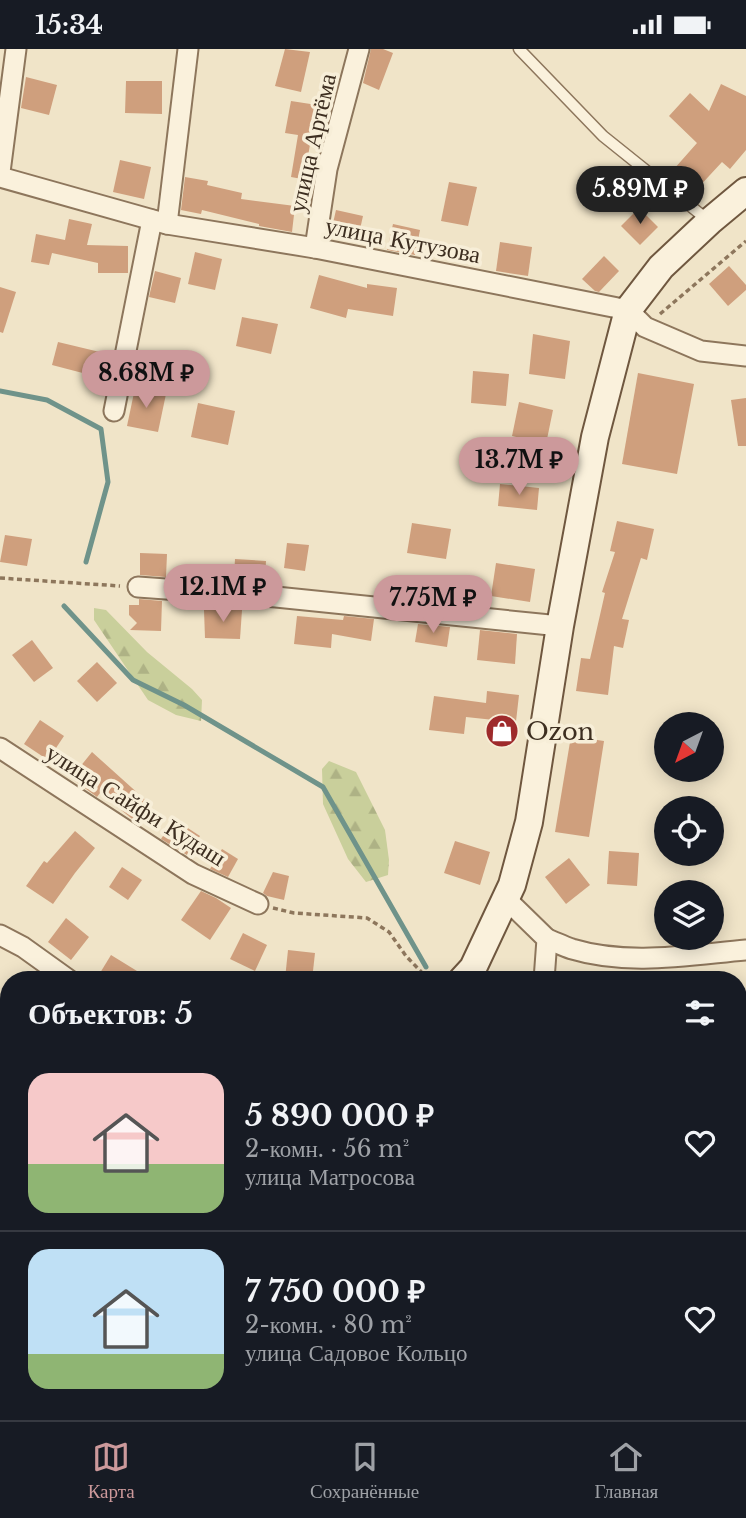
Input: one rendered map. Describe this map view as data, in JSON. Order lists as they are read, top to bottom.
{
  "streets": {
    "street": ["улица Артёма", "улица Кутузова", "улица Сайфи Кудаш"]
  },
  "crossings": [
    ["улица Артёма", "улица Кутузова"]
  ],
  "places": {
    "shop": ["Ozon"]
  },
  "north": "bottom left",
  "page": {
    "status": "15:34",
    "price": [
      "5.89M ₽",
      "8.68M ₽",
      "13.7M ₽",
      "12.1M ₽",
      "7.75M ₽"
    ],
    "heading": "Объектов: 5",
    "list": [
      {
        "name": "5 890 000 ₽",
        "note": "2-комн. · 56 m² · улица Матросова"
      },
      {
        "name": "7 750 000 ₽",
        "note": "2-комн. · 80 m² · улица Садовое Кольцо"
      }
    ],
    "tabs": ["Карта", "Сохранённые", "Главная"]
  }
}
